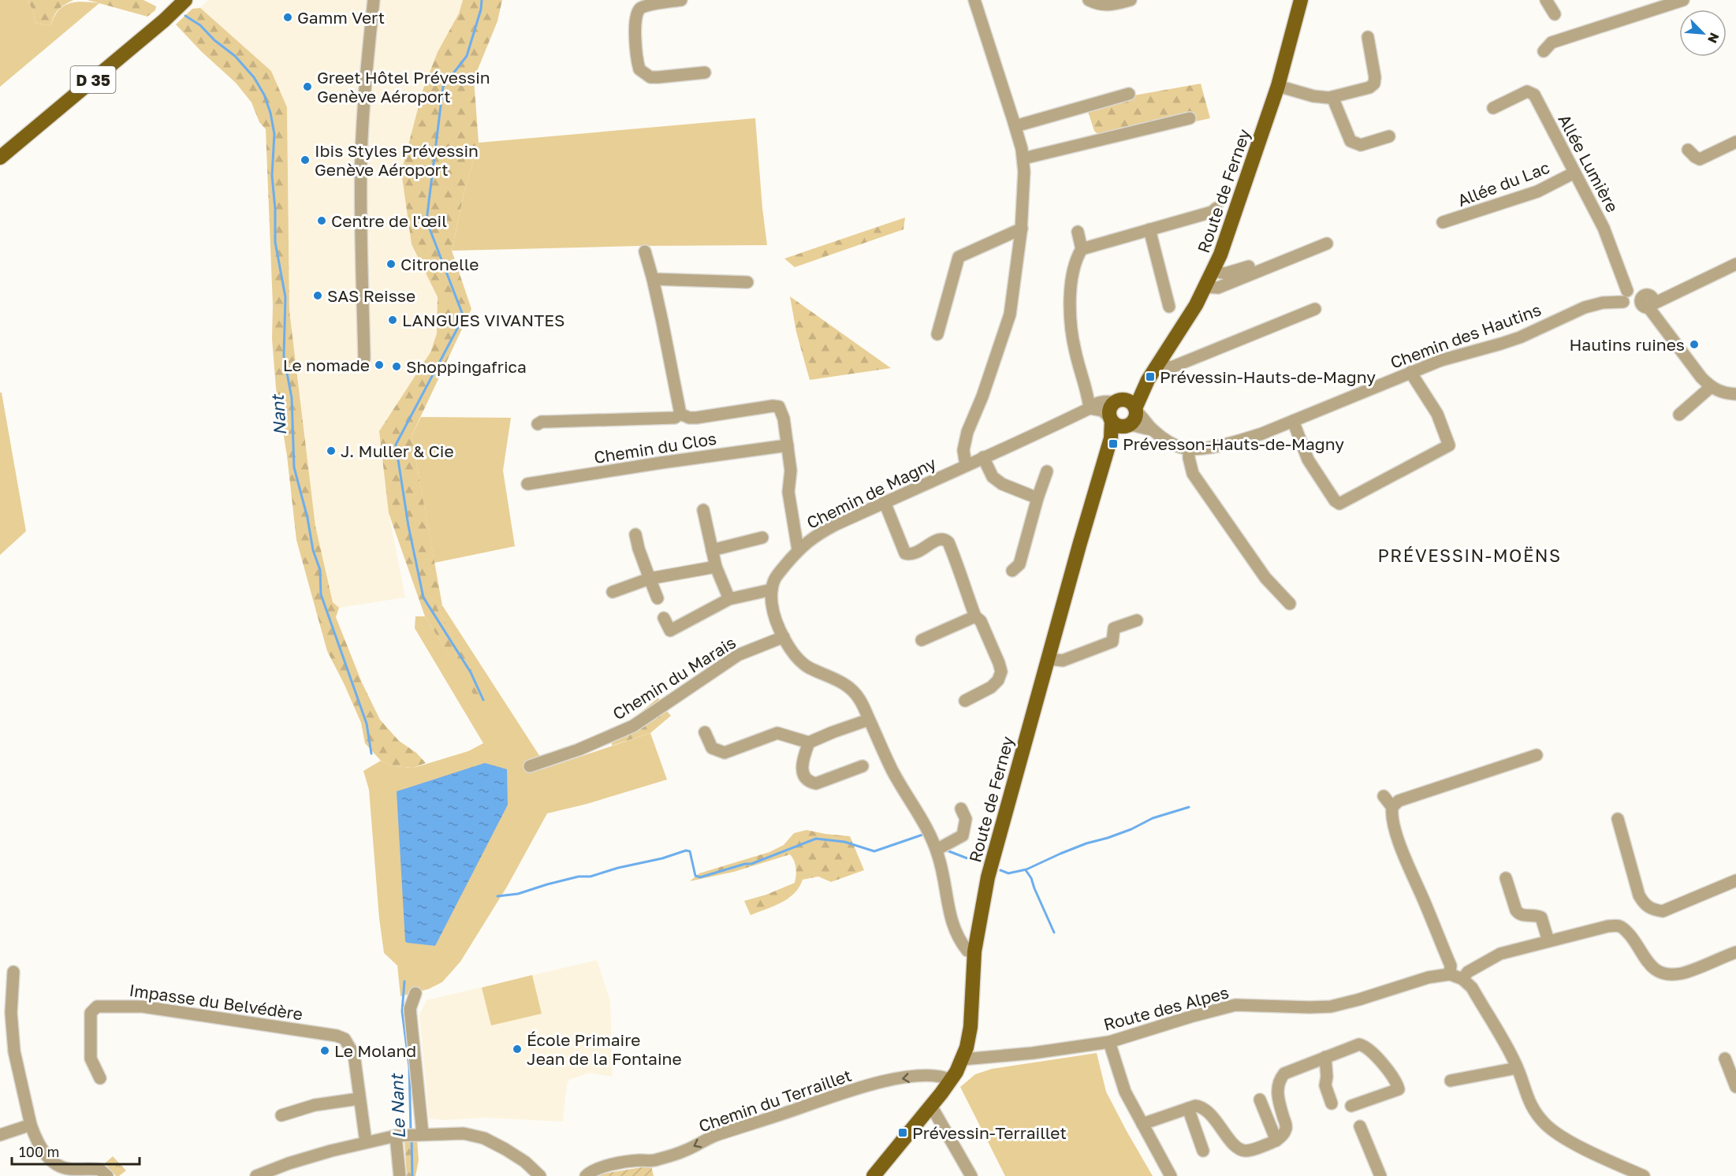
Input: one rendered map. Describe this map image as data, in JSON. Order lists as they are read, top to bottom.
{
  "streets": {
    "main road": ["D 35", "Route de Ferney"],
    "street": [
      "Allée Lumière",
      "Allée du Lac",
      "Chemin des Hautins",
      "Chemin du Clos",
      "Chemin de Magny",
      "Chemin du Marais",
      "Impasse du Belvédère",
      "Route des Alpes",
      "Chemin du Terraillet"
    ]
  },
  "crossings": [
    ["Allée Lumière", "Allée du Lac"],
    ["Allée Lumière", "Chemin des Hautins"],
    ["Route de Ferney", "Chemin de Magny"],
    ["Route de Ferney", "Route des Alpes"],
    ["Route de Ferney", "Chemin du Terraillet"],
    ["Chemin du Clos", "Chemin de Magny"]
  ],
  "one_way": ["Chemin du Terraillet"],
  "districts": ["PRÉVESSIN-MOËNS"],
  "water": ["Nant", "Le Nant"],
  "places": {
    "other": [
      "Gamm Vert",
      "Greet Hôtel Prévessin Genève Aéroport",
      "Ibis Styles Prévessin Genève Aéroport",
      "Centre de l'œil",
      "Citronelle",
      "SAS Reisse",
      "LANGUES VIVANTES",
      "Hautins ruines",
      "Le nomade",
      "Shoppingafrica",
      "J. Muller & Cie",
      "École Primaire Jean de la Fontaine",
      "Le Moland"
    ],
    "transit": ["Prévessin-Hauts-de-Magny", "Prévesson-Hauts-de-Magny", "Prévessin-Terraillet"]
  },
  "scale_bar": "100 m",
  "north": "bottom right"
}
